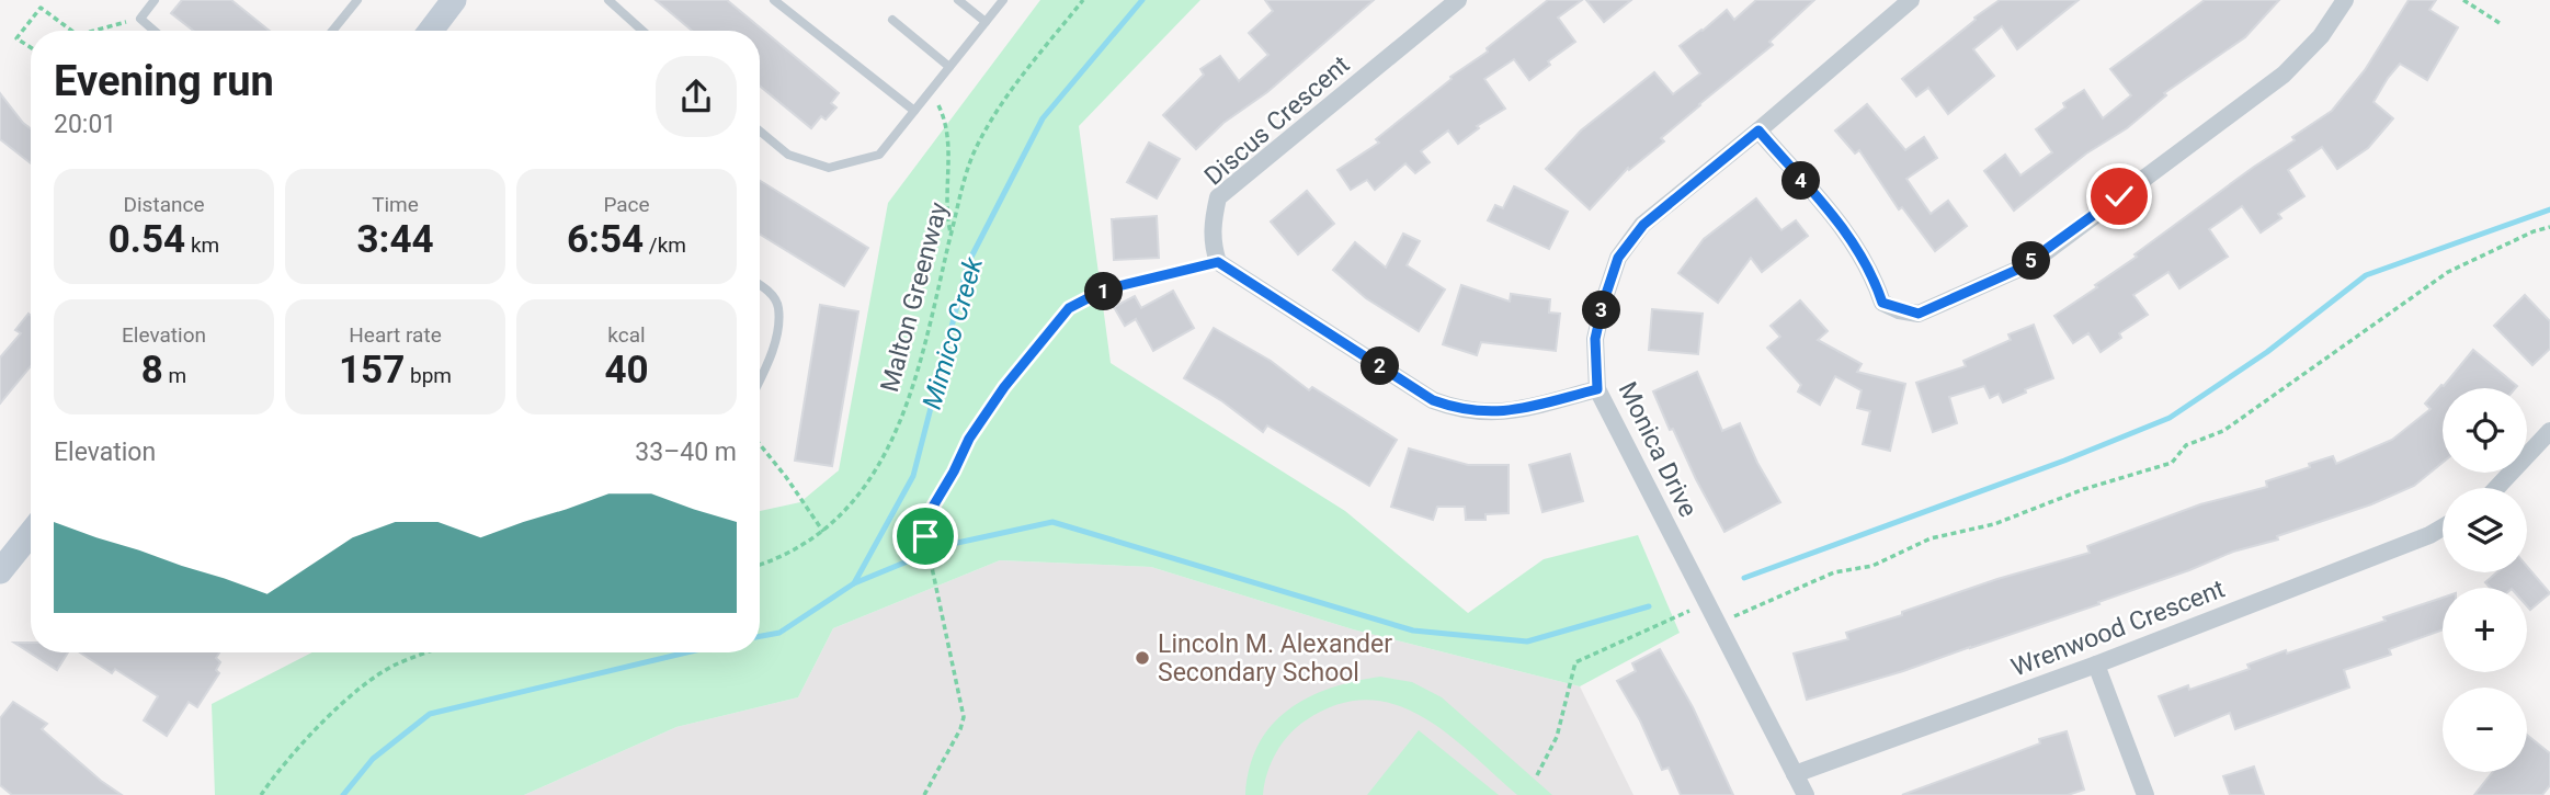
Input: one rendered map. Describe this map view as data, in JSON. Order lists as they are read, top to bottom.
{
  "streets": {
    "street": ["Discus Crescent", "Monica Drive", "Wrenwood Crescent"],
    "path": ["Malton Greenway"]
  },
  "crossings": [
    ["Monica Drive", "Wrenwood Crescent"]
  ],
  "water": ["Mimico Creek"],
  "places": ["Lincoln M. Alexander Secondary School"],
  "page": {
    "heading": ["Evening run", "20:01"],
    "pins": [
      "4",
      "5",
      "1",
      "3",
      "2"
    ],
    "stats": [
      ["Distance", "0.54 km"],
      ["Time", "3:44"],
      ["Pace", "6:54 /km"],
      ["Elevation", "8 m"],
      ["Heart rate", "157 bpm"],
      ["kcal", "40"]
    ],
    "map_buttons": ["+", "−"],
    "chart": ["Elevation", "33–40 m"]
  }
}
